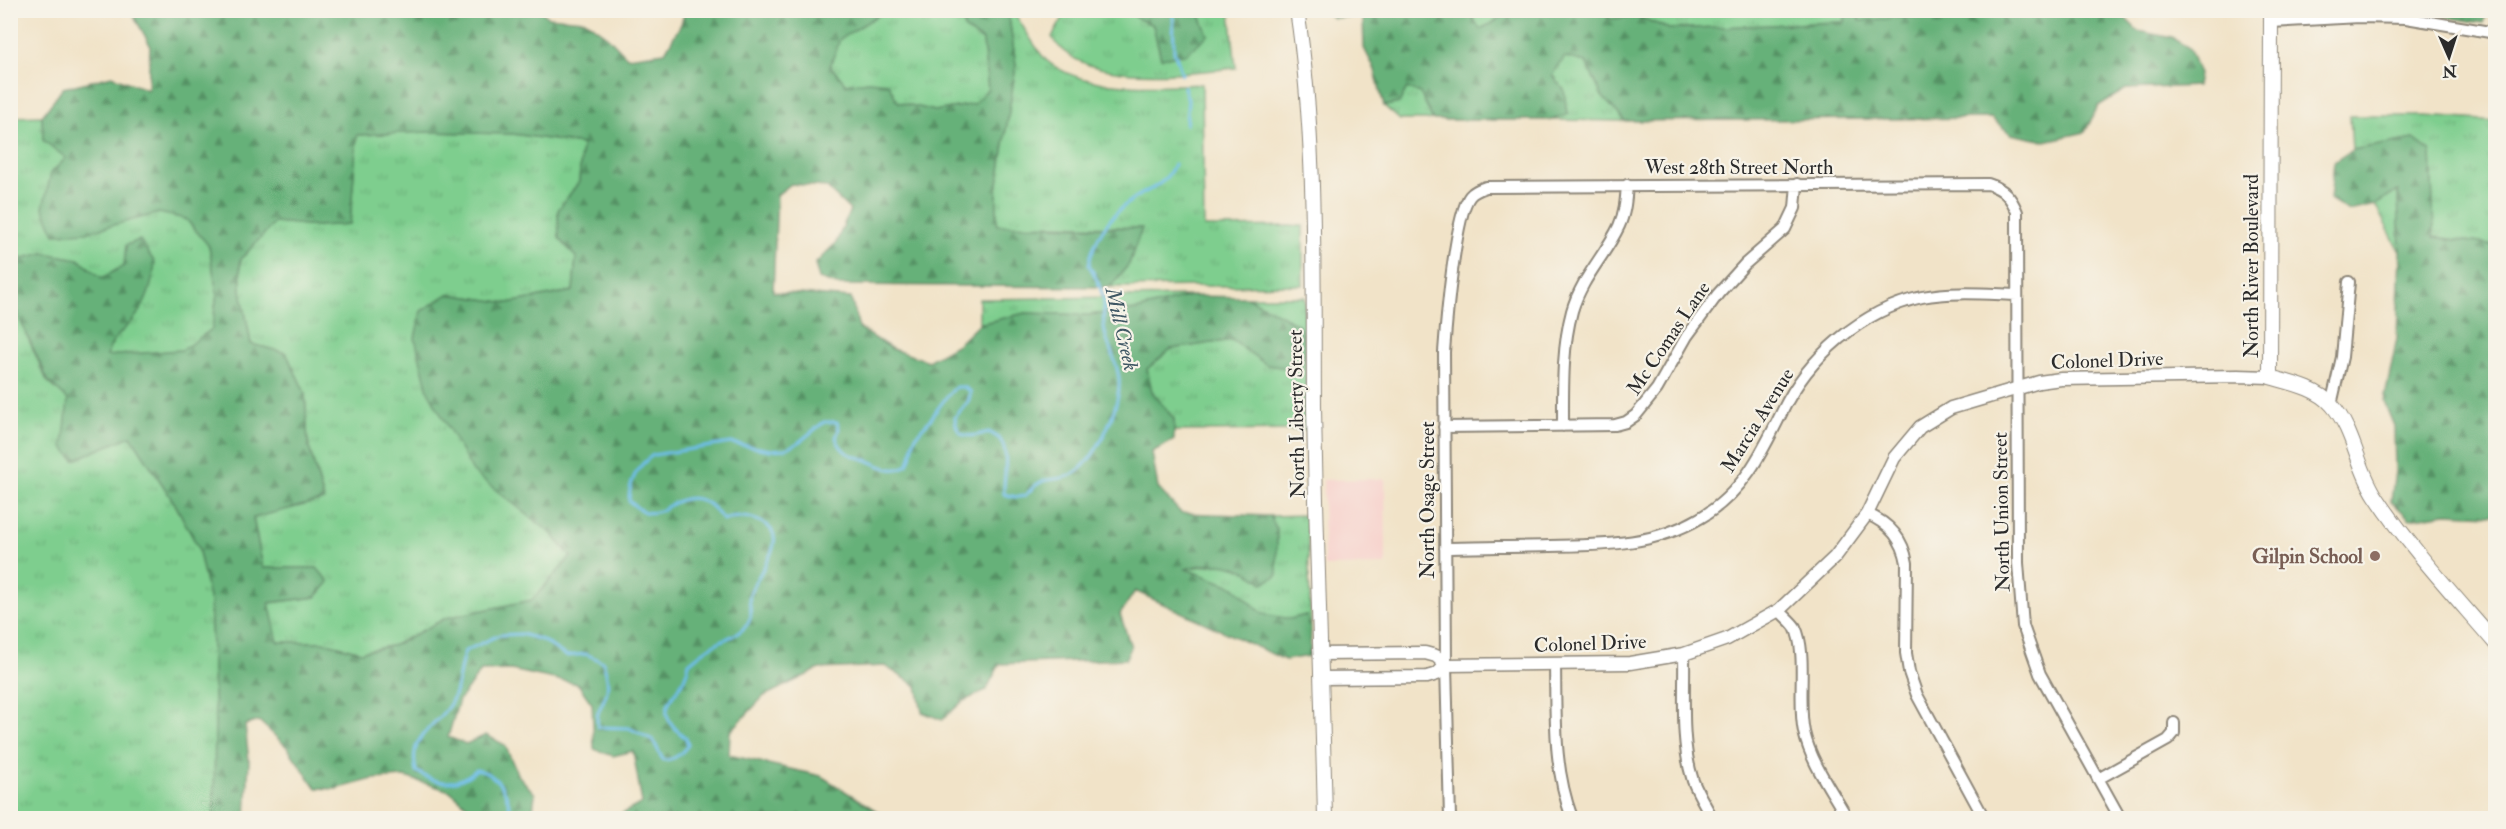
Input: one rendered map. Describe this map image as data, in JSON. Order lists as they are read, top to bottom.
{
  "streets": {
    "main road": ["North River Boulevard", "North Liberty Street"],
    "street": [
      "West 28th Street North",
      "Mc Comas Lane",
      "Colonel Drive",
      "Marcia Avenue",
      "North Osage Street",
      "North Union Street"
    ]
  },
  "crossings": [
    ["West 28th Street North", "Mc Comas Lane"],
    ["West 28th Street North", "North Osage Street"],
    ["West 28th Street North", "North Union Street"],
    ["North River Boulevard", "Colonel Drive"],
    ["Mc Comas Lane", "North Osage Street"],
    ["Colonel Drive", "North Liberty Street"],
    ["Colonel Drive", "North Osage Street"],
    ["Colonel Drive", "North Union Street"],
    ["Marcia Avenue", "North Osage Street"],
    ["Marcia Avenue", "North Union Street"]
  ],
  "water": ["Mill Creek"],
  "places": ["Gilpin School"],
  "north": "bottom"
}
